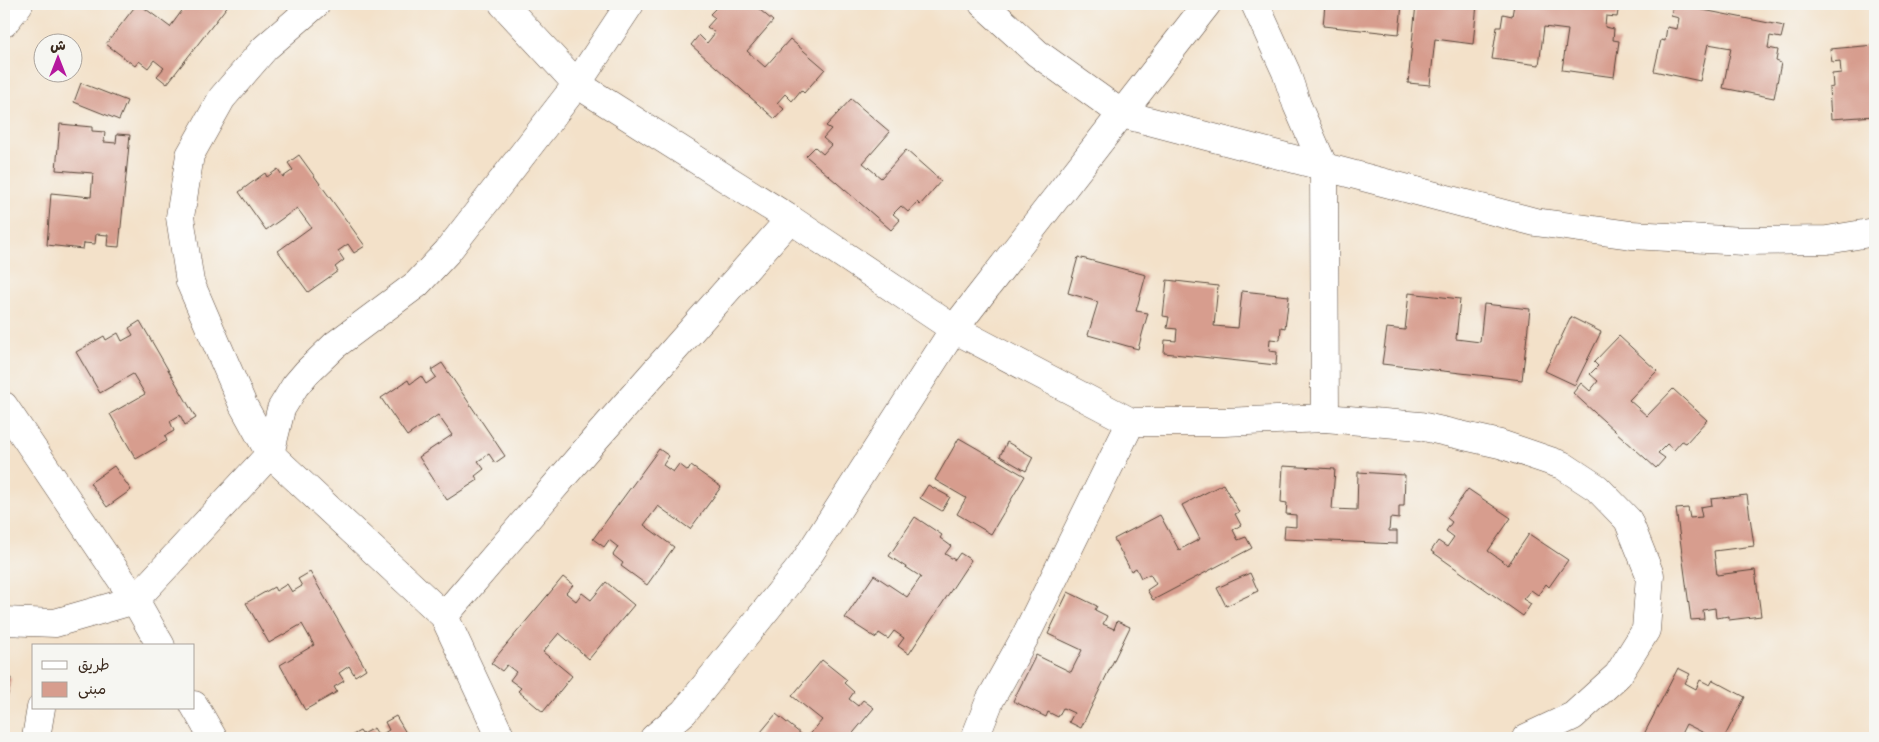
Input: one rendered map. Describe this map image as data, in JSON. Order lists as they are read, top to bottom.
{
  "legend": ["طريق", "مبنى"],
  "north": "top"
}
